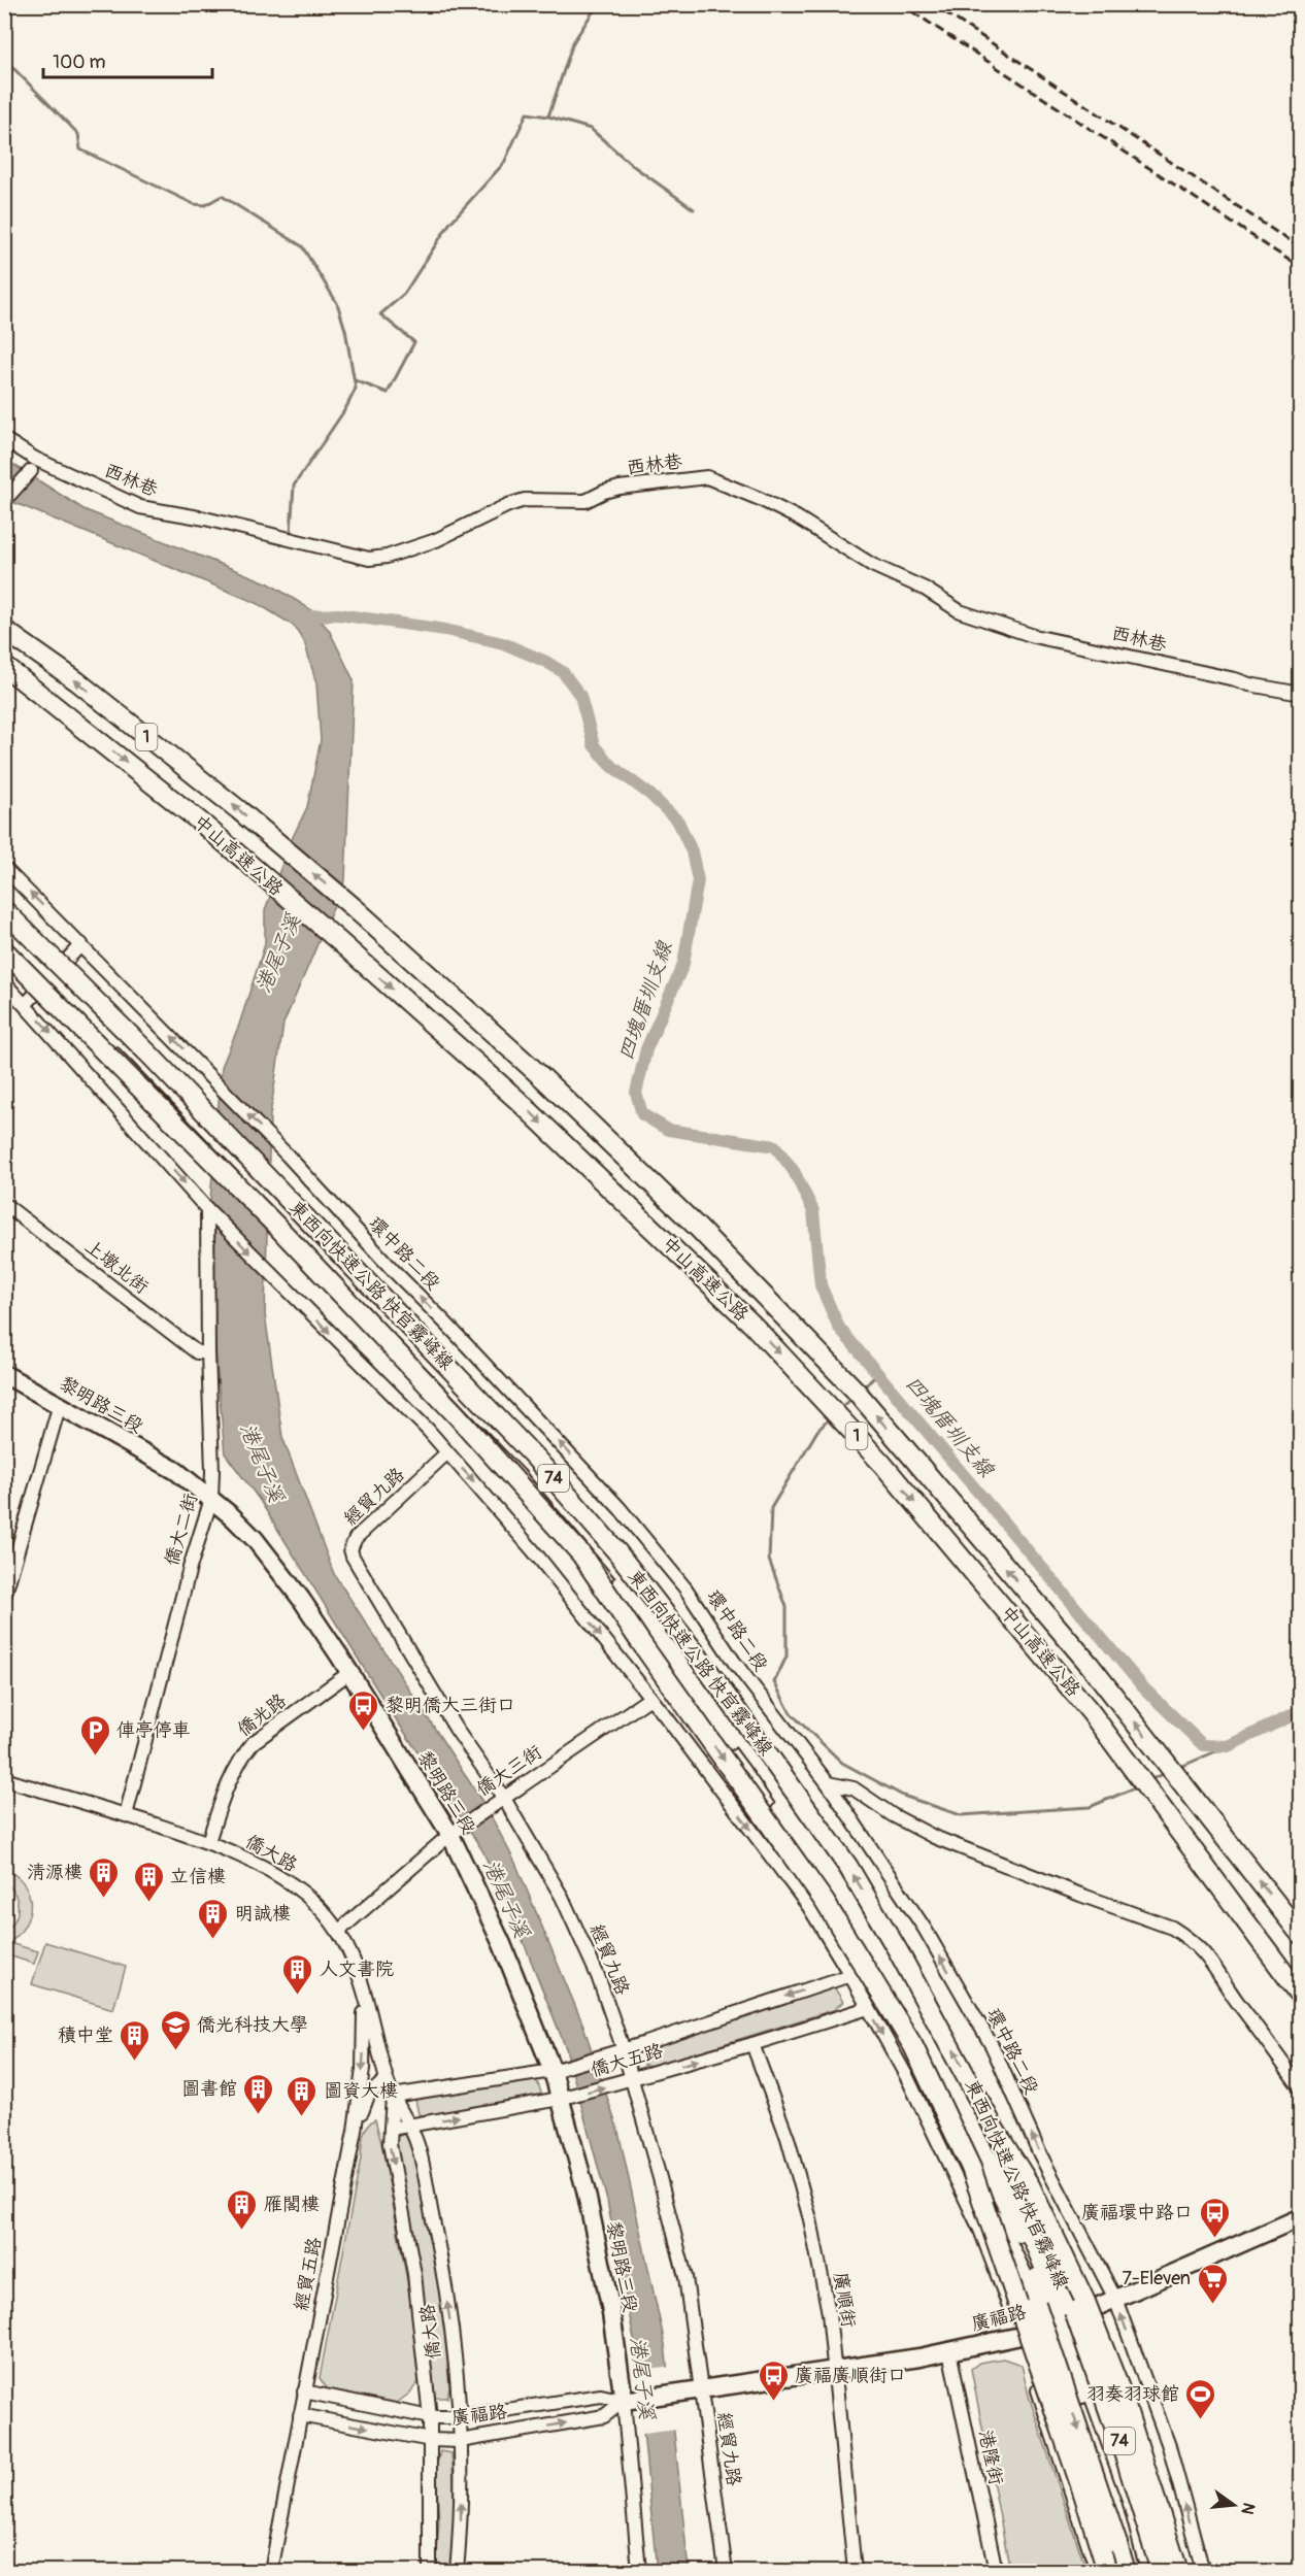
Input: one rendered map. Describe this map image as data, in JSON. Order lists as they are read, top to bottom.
{
  "streets": {
    "highway": [
      "1",
      "中山高速公路",
      "東西向快速公路 快官霧峰線",
      "74"
    ],
    "main road": ["黎明路三段", "廣福路"],
    "street": [
      "西林巷",
      "環中路二段",
      "上墩北街",
      "經貿九路",
      "僑大二街",
      "僑光路",
      "僑大三街",
      "僑大路",
      "僑大五路",
      "經貿五路",
      "廣順街",
      "港隆街"
    ]
  },
  "crossings": [
    ["環中路二段", "廣福路"],
    ["上墩北街", "僑大二街"],
    ["黎明路三段", "僑大二街"],
    ["黎明路三段", "僑光路"],
    ["黎明路三段", "僑大三街"],
    ["黎明路三段", "僑大五路"],
    ["黎明路三段", "廣福路"],
    ["經貿九路", "僑大三街"],
    ["經貿九路", "僑大五路"],
    ["經貿九路", "廣福路"],
    ["僑大二街", "僑大路"],
    ["僑光路", "僑大路"],
    ["僑大三街", "僑大路"],
    ["僑大路", "僑大五路"],
    ["僑大路", "經貿五路"],
    ["僑大路", "廣福路"],
    ["僑大五路", "廣順街"],
    ["經貿五路", "廣福路"],
    ["廣順街", "廣福路"],
    ["廣福路", "港隆街"]
  ],
  "water": ["港尾子溪", "四塊厝圳支線"],
  "places": {
    "bus stop": ["黎明僑大三街口", "廣福環中路口", "廣福廣順街口"],
    "parking": ["俥亭停車"],
    "building": [
      "清源樓",
      "立信樓",
      "明誠樓",
      "人文書院",
      "積中堂",
      "圖書館",
      "圖資大樓",
      "雁閣樓"
    ],
    "school or university": ["僑光科技大學"],
    "supermarket": ["7-Eleven"],
    "sports": ["羽奏羽球館"]
  },
  "scale_bar": "100 m",
  "north": "right"
}
